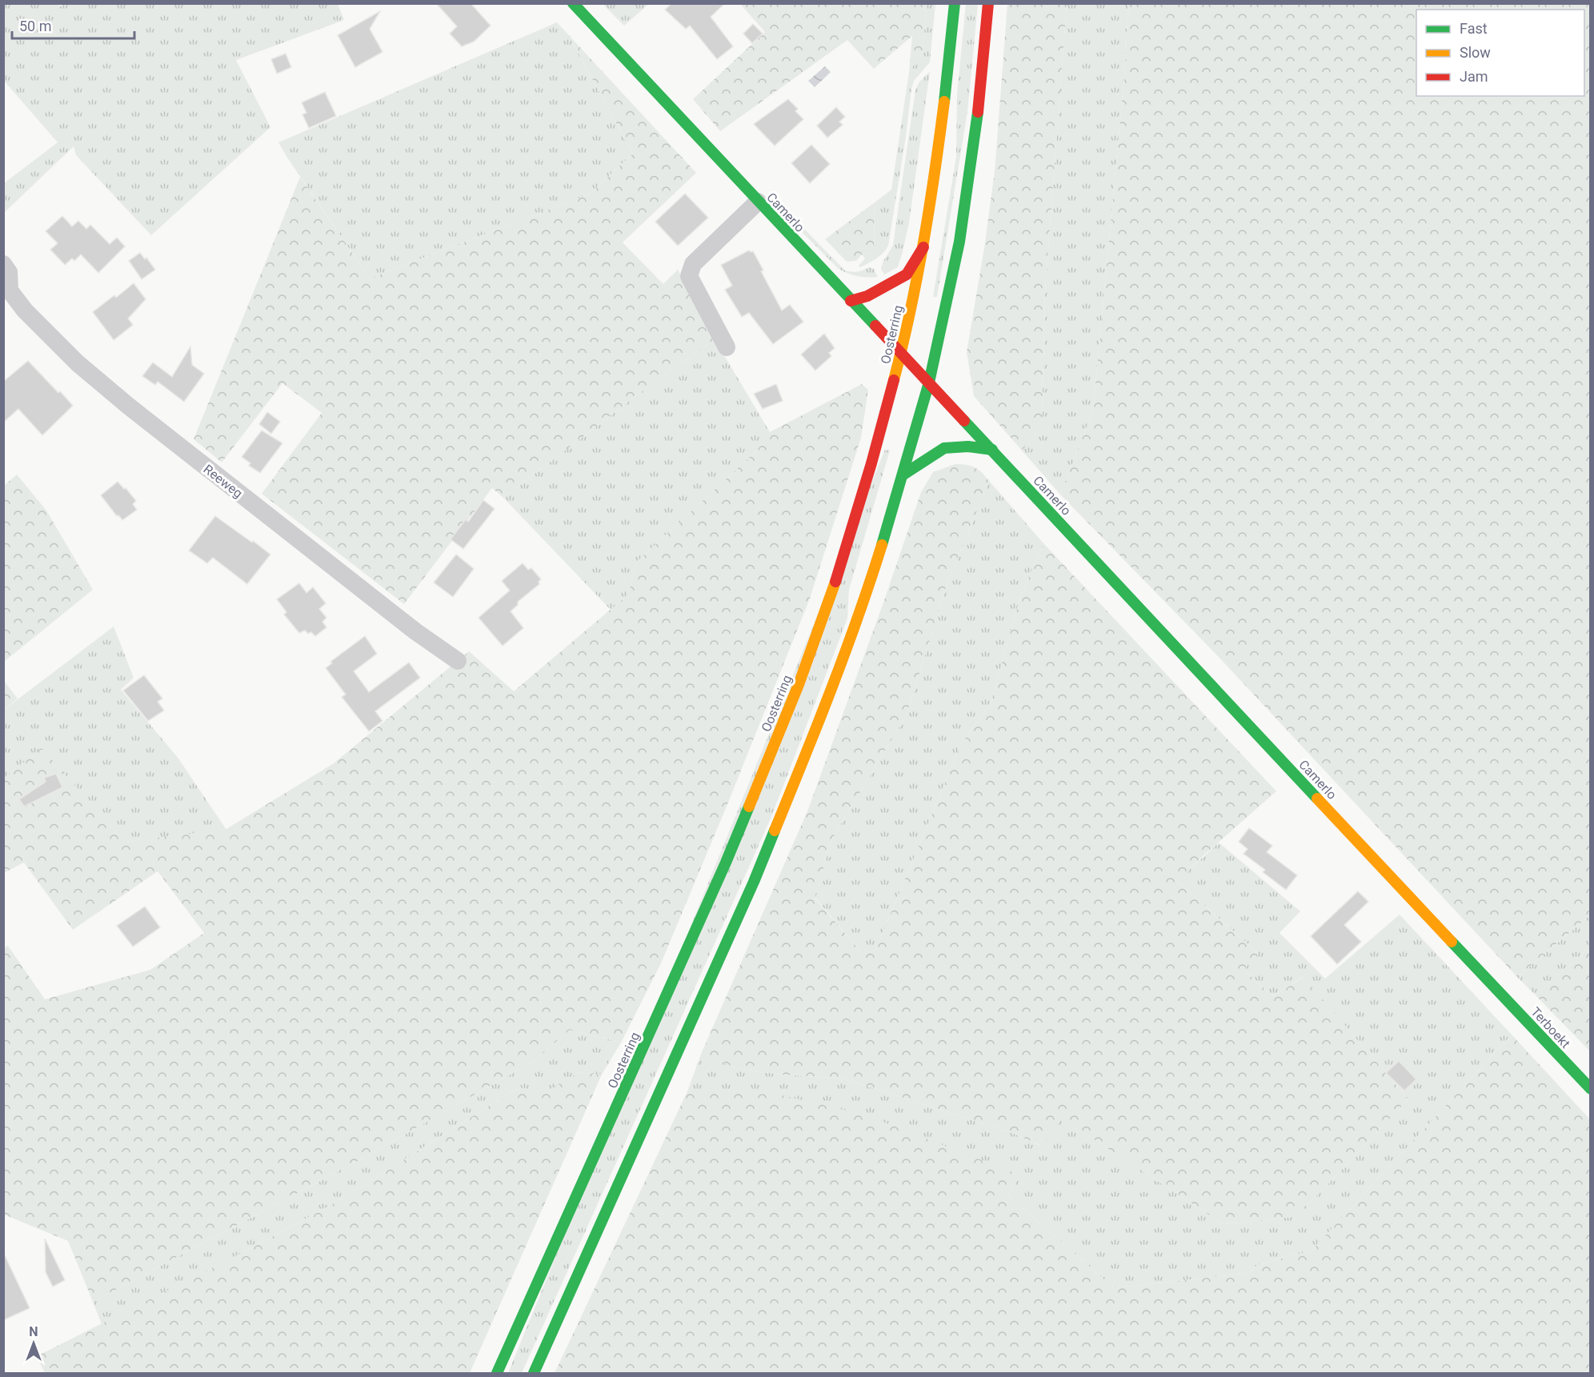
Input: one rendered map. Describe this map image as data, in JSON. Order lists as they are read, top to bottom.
{
  "streets": {
    "main road": ["Camerlo", "Oosterring", "Terboekt"],
    "street": ["Reeweg"]
  },
  "crossings": [
    ["Camerlo", "Oosterring"],
    ["Camerlo", "Terboekt"]
  ],
  "legend": ["Fast", "Slow", "Jam"],
  "scale_bar": "50 m",
  "north": "top"
}
